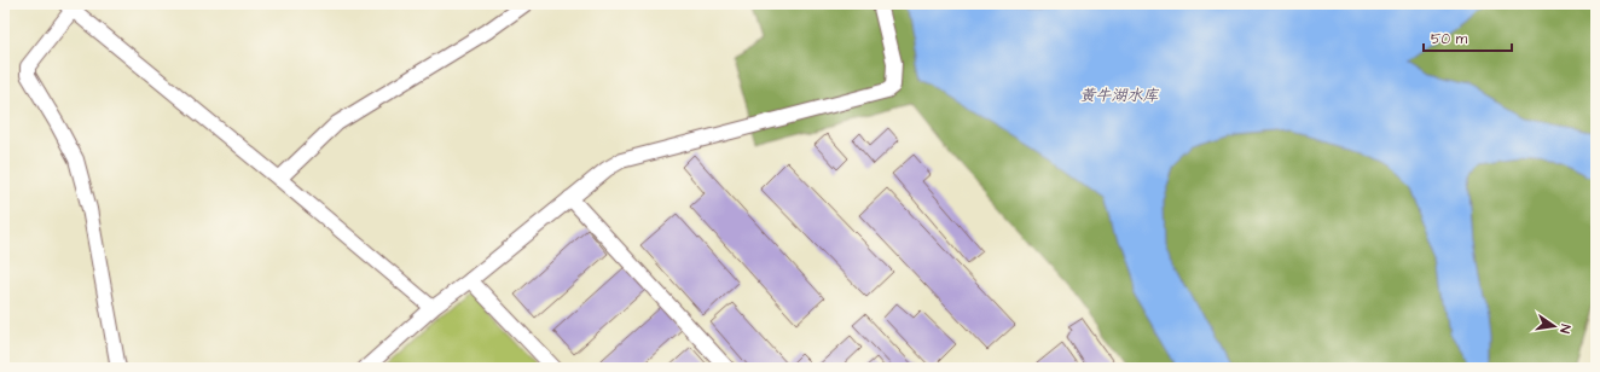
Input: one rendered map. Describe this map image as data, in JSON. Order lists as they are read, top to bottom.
{
  "water": ["黄牛湖水库"],
  "scale_bar": "50 m",
  "north": "right"
}
